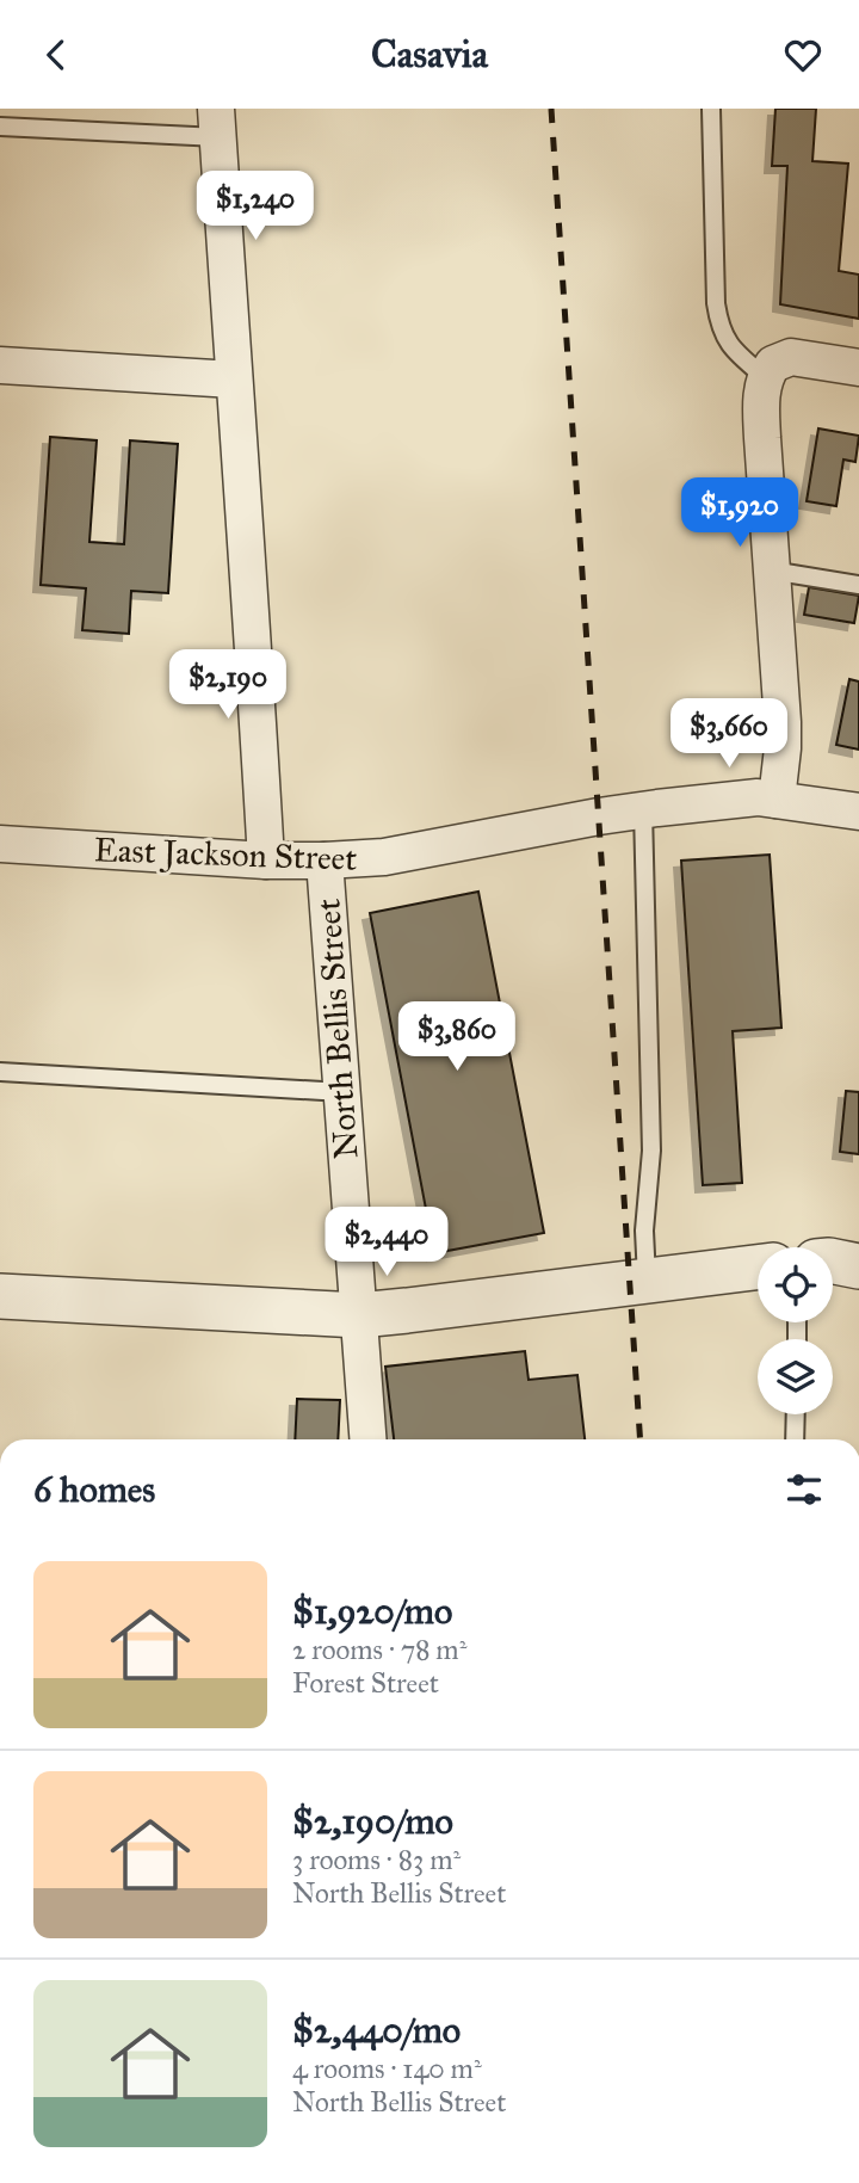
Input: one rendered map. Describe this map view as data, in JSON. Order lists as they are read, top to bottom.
{
  "streets": {
    "street": ["East Jackson Street", "North Bellis Street"]
  },
  "crossings": [
    ["East Jackson Street", "North Bellis Street"]
  ],
  "page": {
    "header": "Casavia",
    "price": [
      "$1,240",
      "$1,920",
      "$2,190",
      "$3,660",
      "$3,860",
      "$2,440"
    ],
    "heading": "6 homes",
    "list": [
      {
        "name": "$1,920/mo",
        "note": "2 rooms · 78 m² · Forest Street"
      },
      {
        "name": "$2,190/mo",
        "note": "3 rooms · 83 m² · North Bellis Street"
      },
      {
        "name": "$2,440/mo",
        "note": "4 rooms · 140 m² · North Bellis Street"
      }
    ]
  }
}
